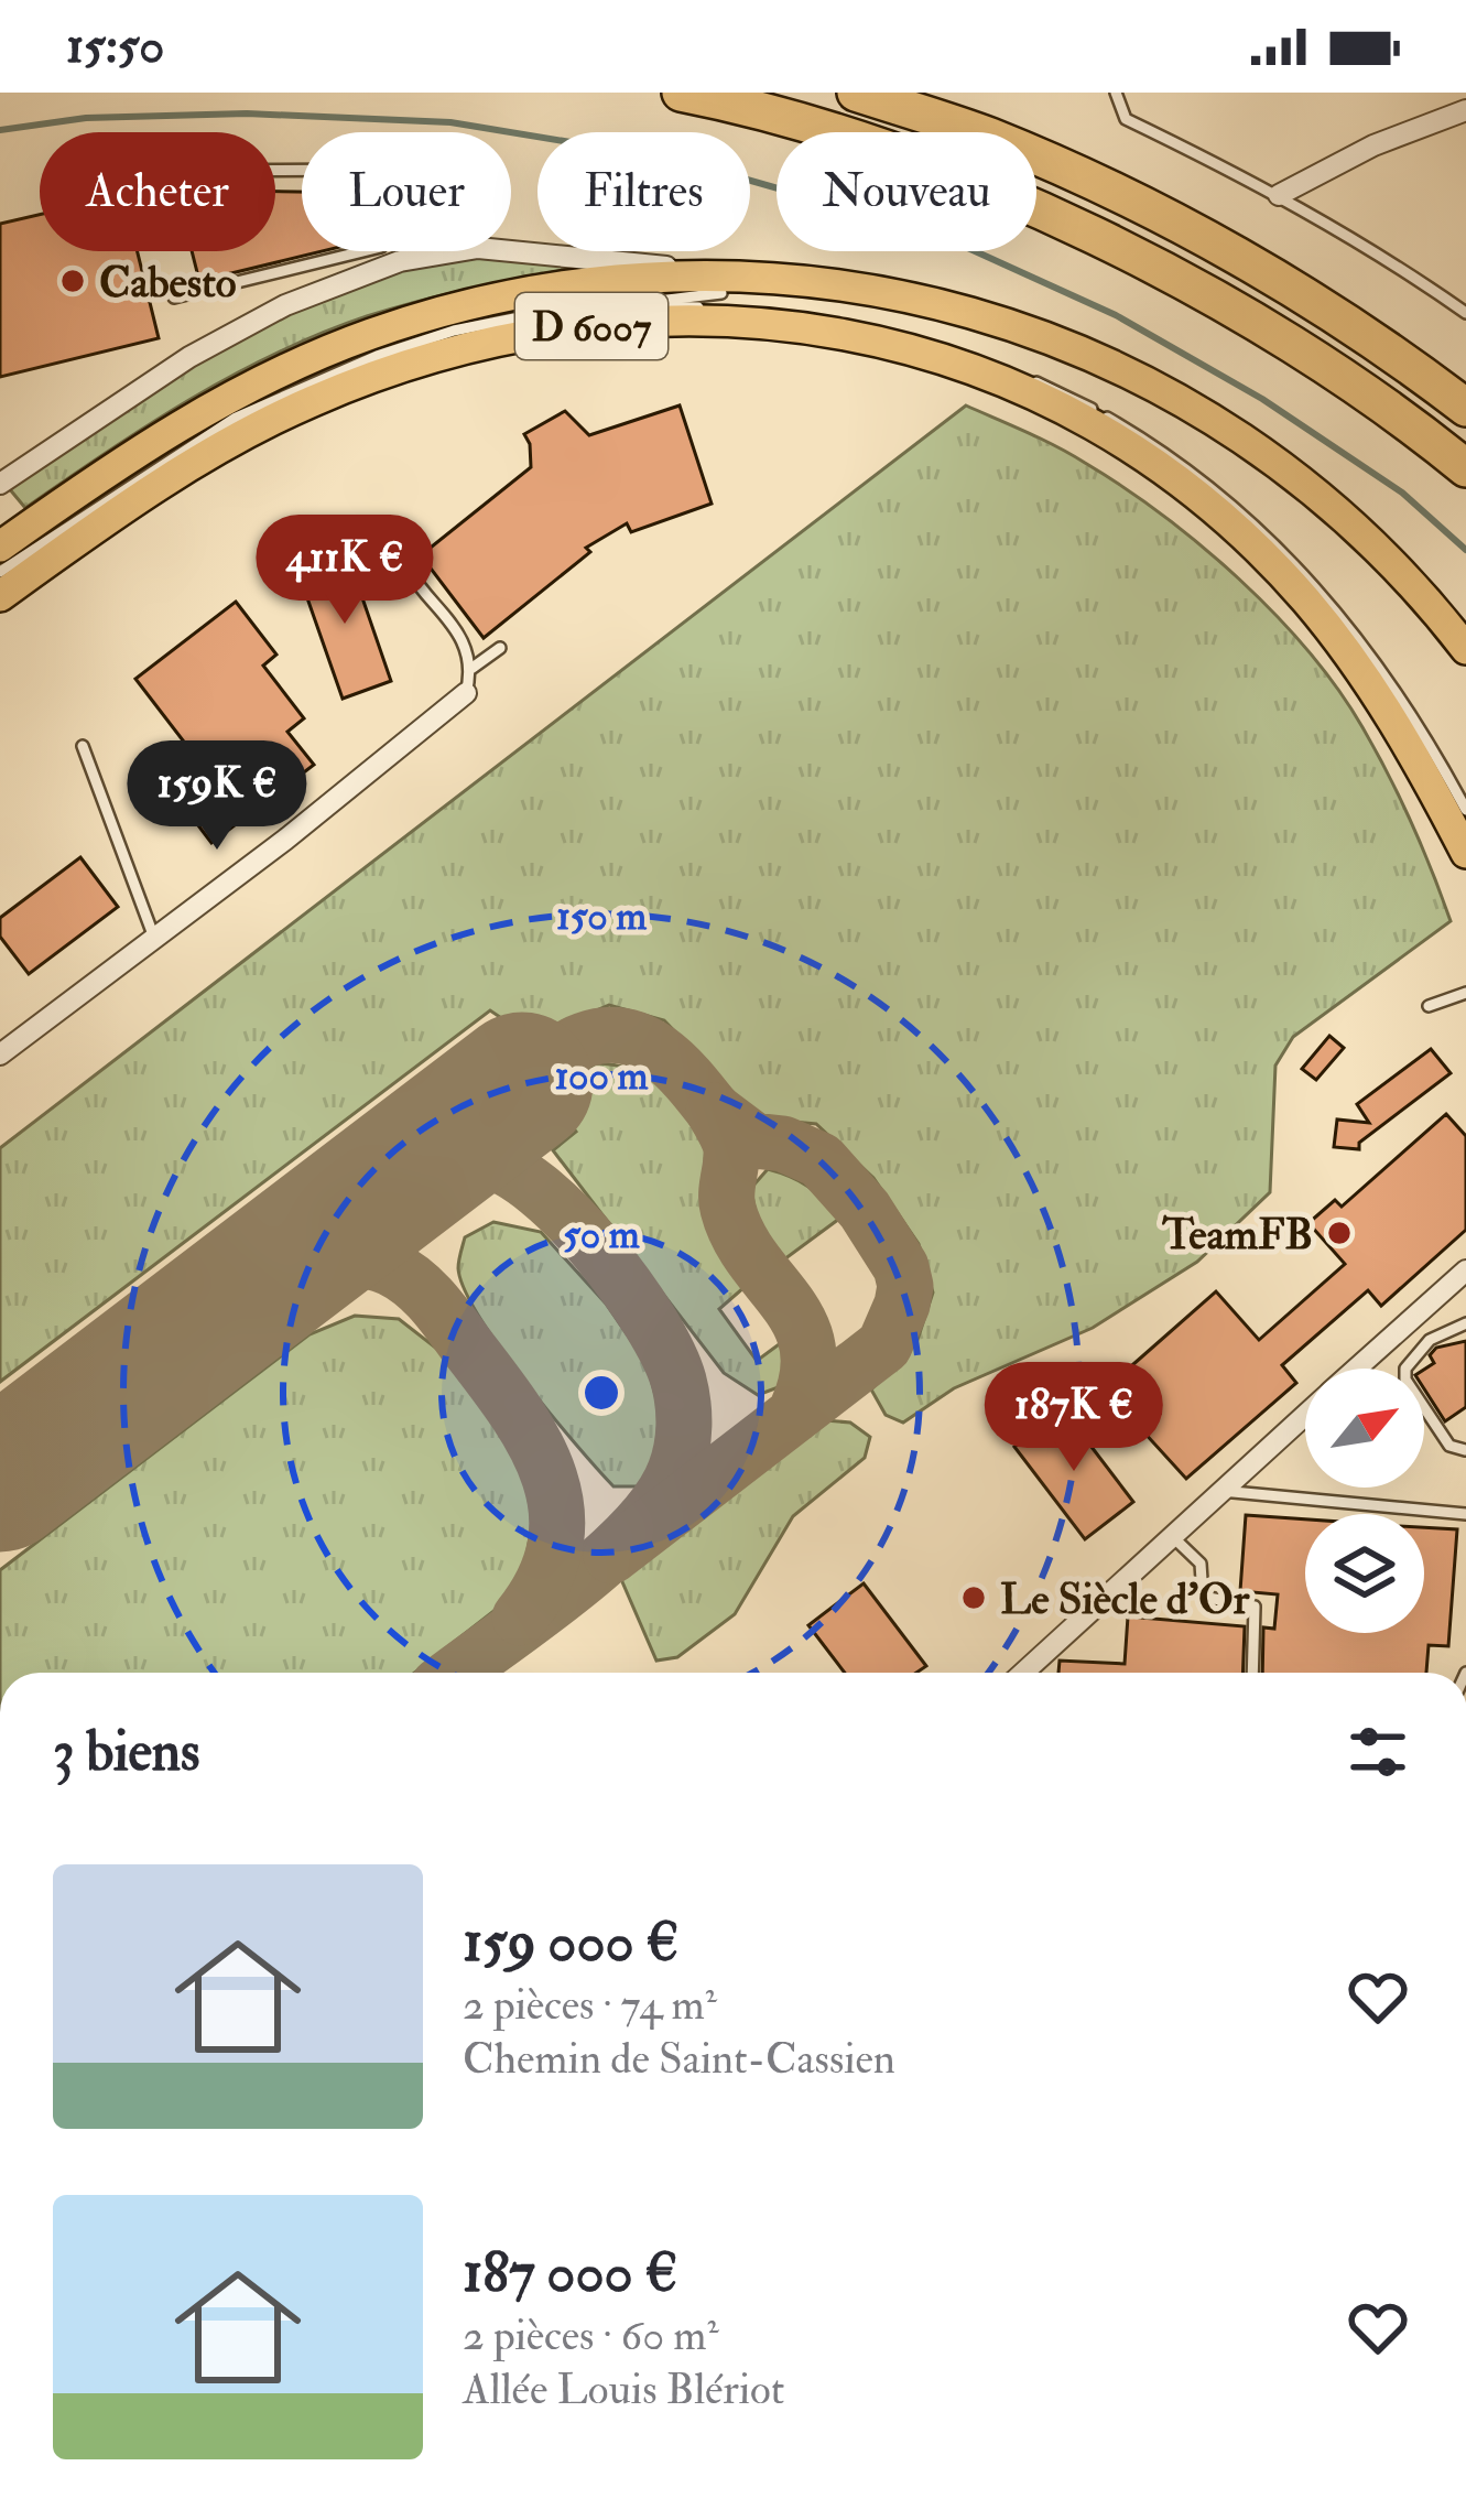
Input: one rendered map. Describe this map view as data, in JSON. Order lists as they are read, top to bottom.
{
  "streets": {
    "main road": ["D 6007"]
  },
  "places": ["Cabesto", "TeamFB", "Le Siècle d'Or"],
  "north": "top right",
  "page": {
    "status": "15:50",
    "chip": [
      "Acheter",
      "Louer",
      "Filtres",
      "Nouveau"
    ],
    "price": ["411K €", "159K €", "187K €"],
    "heading": "3 biens",
    "list": [
      {
        "name": "159 000 €",
        "note": "2 pièces · 74 m² · Chemin de Saint-Cassien"
      },
      {
        "name": "187 000 €",
        "note": "2 pièces · 60 m² · Allée Louis Blériot"
      }
    ]
  },
  "rings": ["150 m", "100 m", "50 m"]
}
